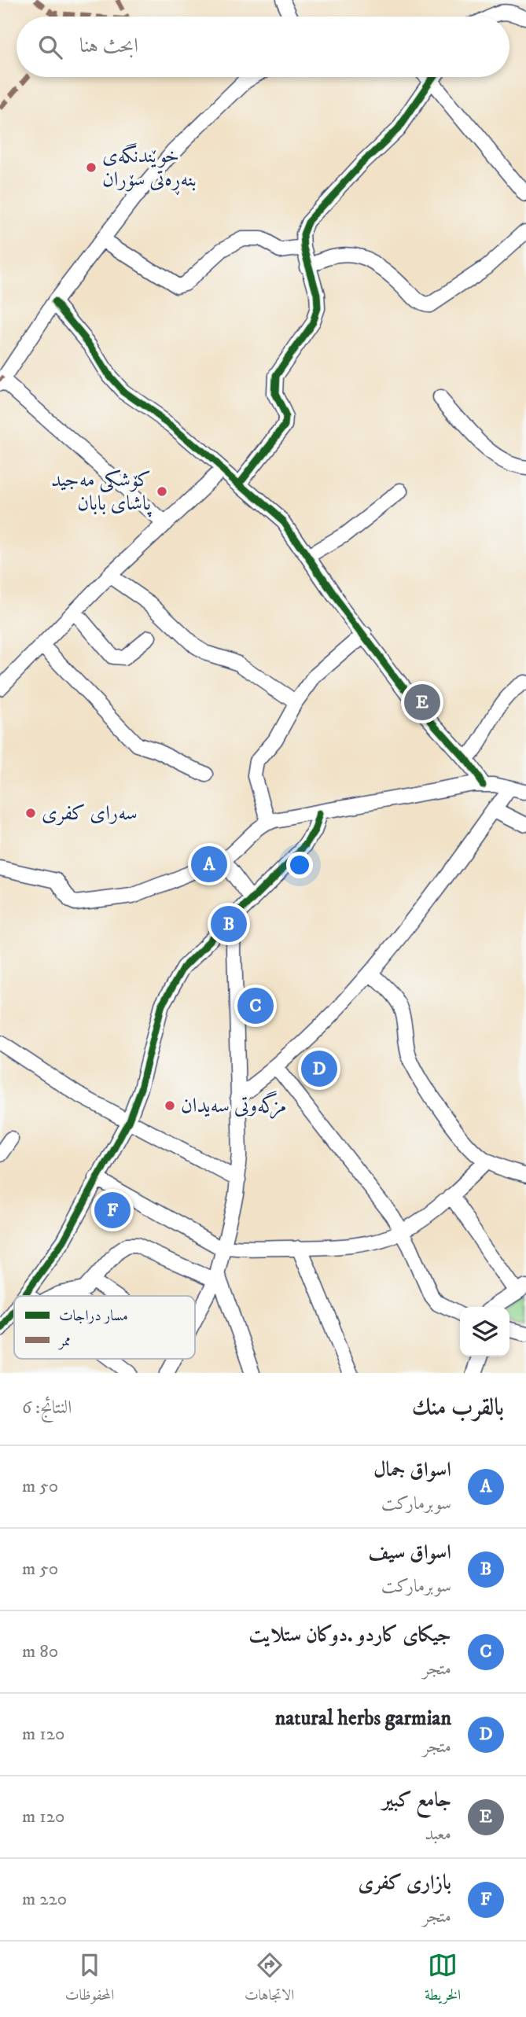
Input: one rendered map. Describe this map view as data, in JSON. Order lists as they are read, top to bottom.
{
  "places": [
    "خوێندنگەی بنەڕەتی سۆران",
    "کۆشکی مەجید پاشای بابان",
    "سەرای کفری",
    "مزگەوتی سەیدان"
  ],
  "legend": ["مسار دراجات", "ممر"],
  "page": {
    "search": "ابحث هنا",
    "pins": [
      "E",
      "A",
      "B",
      "C",
      "D",
      "F"
    ],
    "heading": ["بالقرب منك", "النتائج: 6"],
    "list": [
      {
        "mark": "A",
        "name": "اسواق جمال",
        "note": "سوبرماركت",
        "value": "50 m"
      },
      {
        "mark": "B",
        "name": "اسواق سيف",
        "note": "سوبرماركت",
        "value": "50 m"
      },
      {
        "mark": "C",
        "name": "جیکای کاردو .دوکان ستلایت",
        "note": "متجر",
        "value": "80 m"
      },
      {
        "mark": "D",
        "name": "natural herbs garmian",
        "note": "متجر",
        "value": "120 m"
      },
      {
        "mark": "E",
        "name": "جامع كبير",
        "note": "معبد",
        "value": "120 m"
      },
      {
        "mark": "F",
        "name": "بازاری کفری",
        "note": "متجر",
        "value": "220 m"
      }
    ],
    "nav": ["الخريطة", "الاتجاهات", "المحفوظات"]
  }
}
